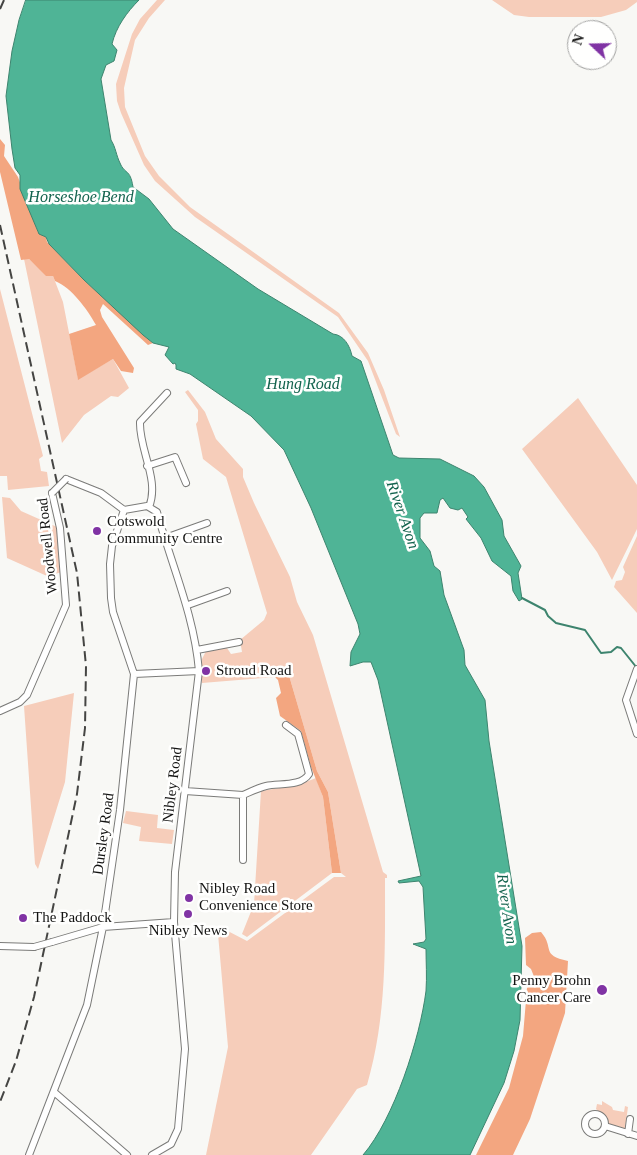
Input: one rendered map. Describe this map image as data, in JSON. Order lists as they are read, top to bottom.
{
  "streets": {
    "street": ["Woodwell Road", "Nibley Road", "Dursley Road"]
  },
  "crossings": [
    ["Woodwell Road", "Dursley Road"]
  ],
  "water": ["Horseshoe Bend", "Hung Road", "River Avon"],
  "places": [
    "Cotswold Community Centre",
    "Stroud Road",
    "Nibley Road Convenience Store",
    "Nibley News",
    "The Paddock",
    "Penny Brohn Cancer Care"
  ],
  "north": "left"
}
